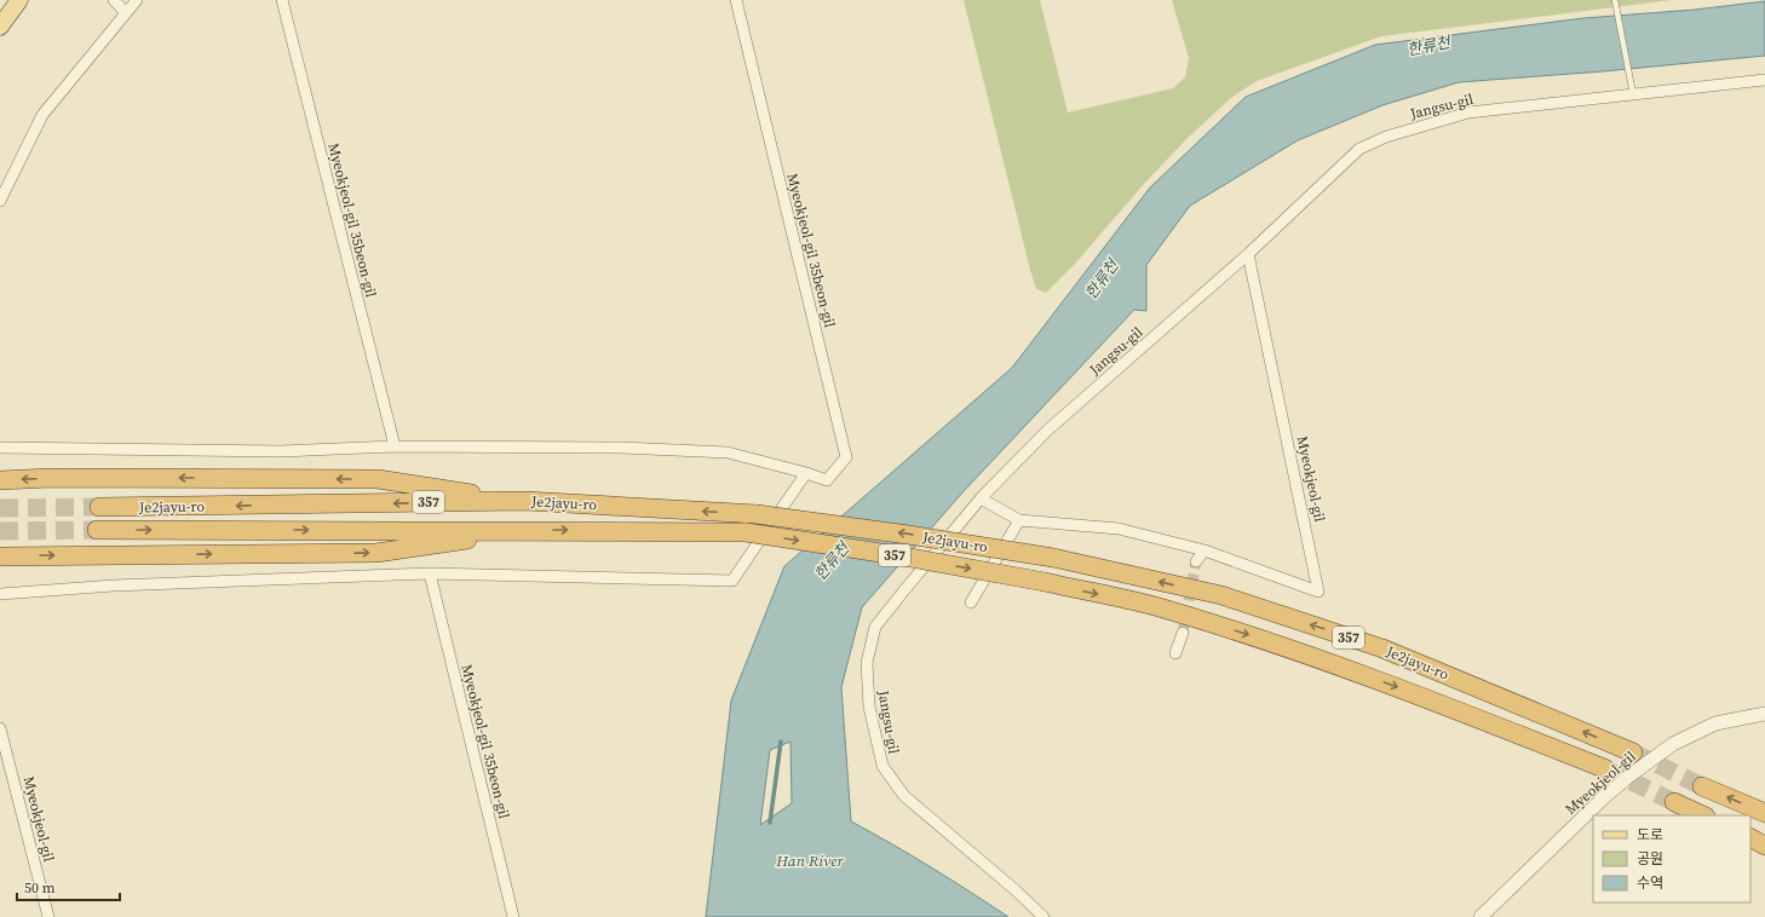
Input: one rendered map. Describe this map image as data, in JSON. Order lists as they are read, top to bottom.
{
  "streets": {
    "highway": ["357", "Je2jayu-ro"],
    "street": ["Jangsu-gil", "Myeokjeol-gil 35beon-gil", "Myeokjeol-gil"]
  },
  "crossings": [
    ["Jangsu-gil", "Myeokjeol-gil"]
  ],
  "water": ["한류천", "Han River"],
  "legend": ["도로", "공원", "수역"],
  "scale_bar": "50 m"
}
